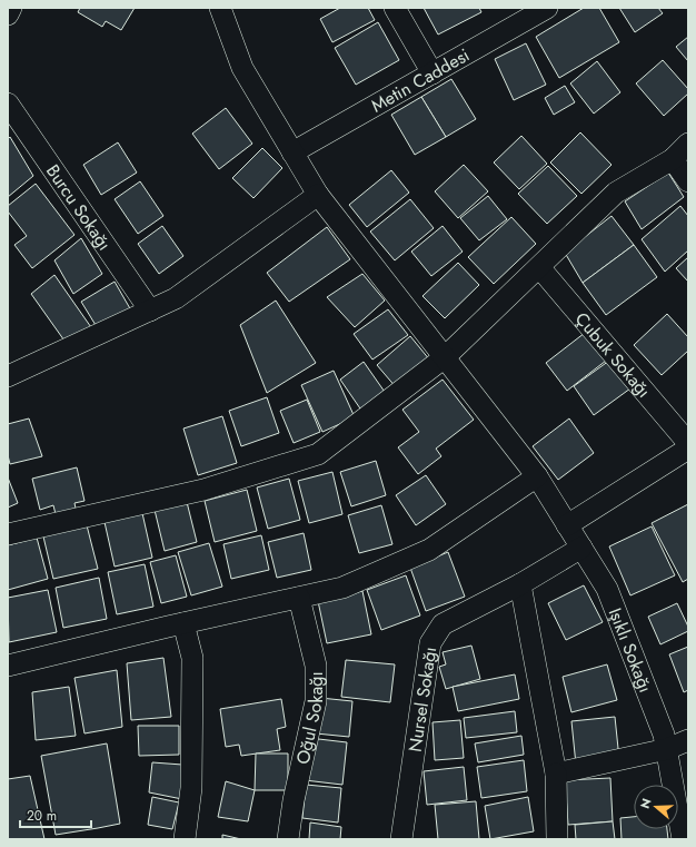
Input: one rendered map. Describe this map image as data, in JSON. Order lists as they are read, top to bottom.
{
  "streets": {
    "street": [
      "Metin Caddesi",
      "Burcu Sokağı",
      "Çubuk Sokağı",
      "Işıklı Sokağı",
      "Nursel Sokağı",
      "Oğul Sokağı"
    ]
  },
  "crossings": [
    ["Metin Caddesi", "Işıklı Sokağı"],
    ["Işıklı Sokağı", "Nursel Sokağı"]
  ],
  "scale_bar": "20 m",
  "north": "left"
}
